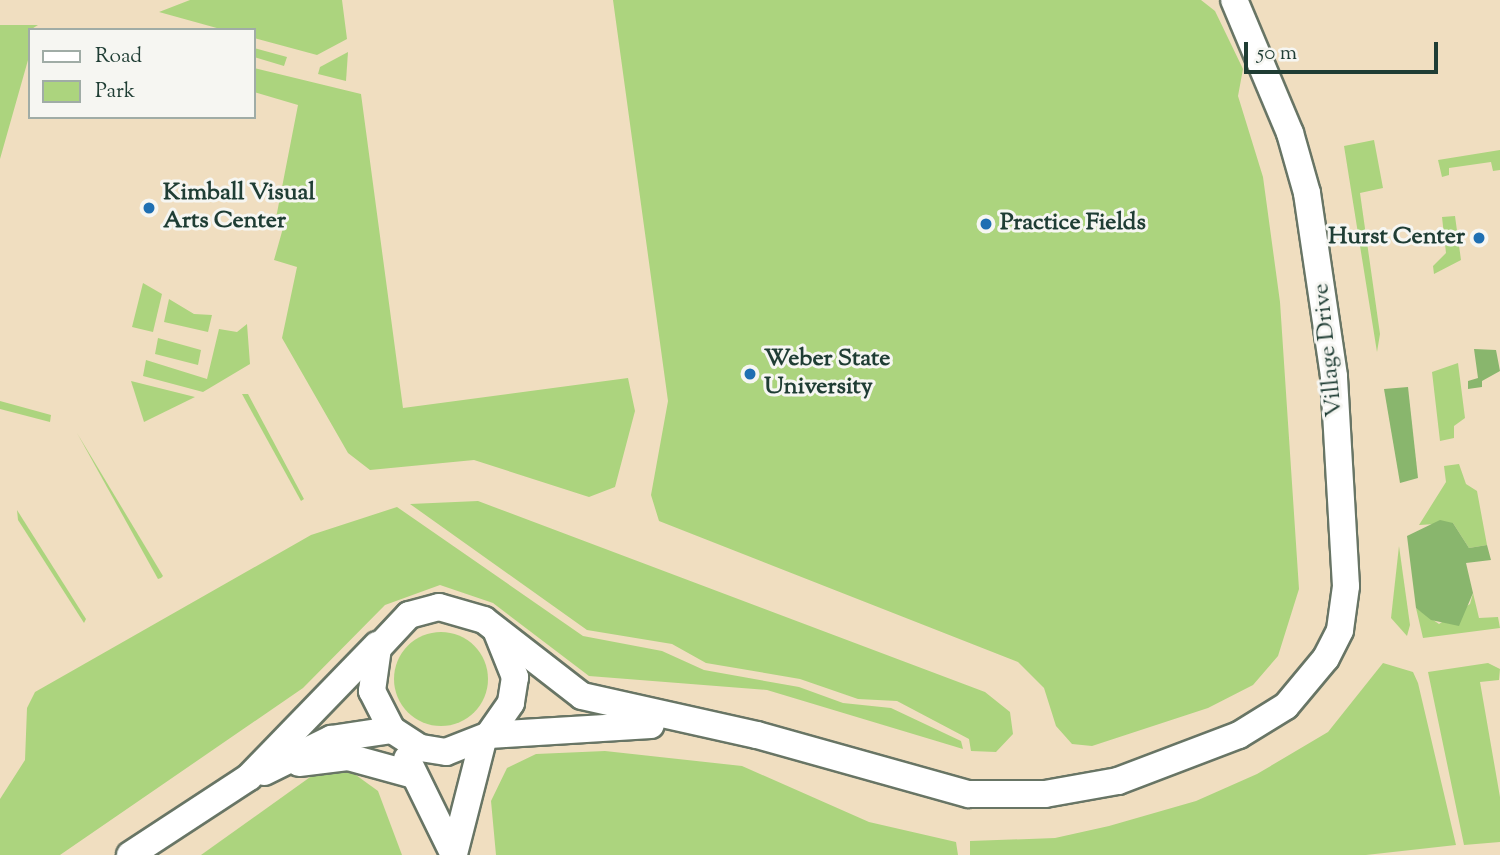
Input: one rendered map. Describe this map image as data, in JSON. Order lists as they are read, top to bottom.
{
  "streets": {
    "street": ["Village Drive"]
  },
  "places": [
    "Kimball Visual Arts Center",
    "Practice Fields",
    "Hurst Center",
    "Weber State University"
  ],
  "legend": ["Road", "Park"],
  "scale_bar": "50 m"
}
